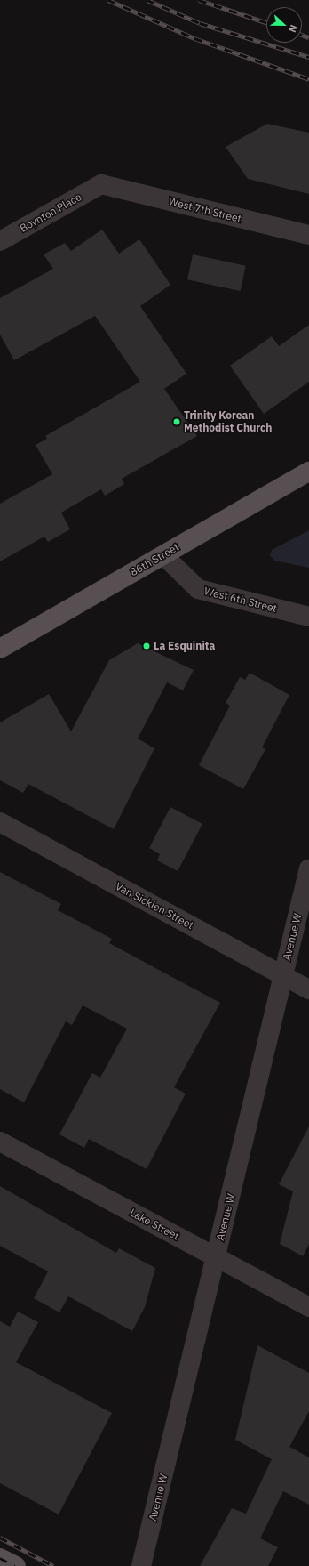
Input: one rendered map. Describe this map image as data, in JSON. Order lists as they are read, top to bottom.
{
  "streets": {
    "main road": ["86th Street"],
    "street": [
      "West 7th Street",
      "Boynton Place",
      "West 6th Street",
      "Van Sicklen Street",
      "Avenue W",
      "Lake Street"
    ]
  },
  "crossings": [
    ["West 7th Street", "Boynton Place"],
    ["86th Street", "West 6th Street"],
    ["Van Sicklen Street", "Avenue W"],
    ["Avenue W", "Lake Street"]
  ],
  "places": ["Trinity Korean Methodist Church", "La Esquinita"],
  "north": "right"
}
